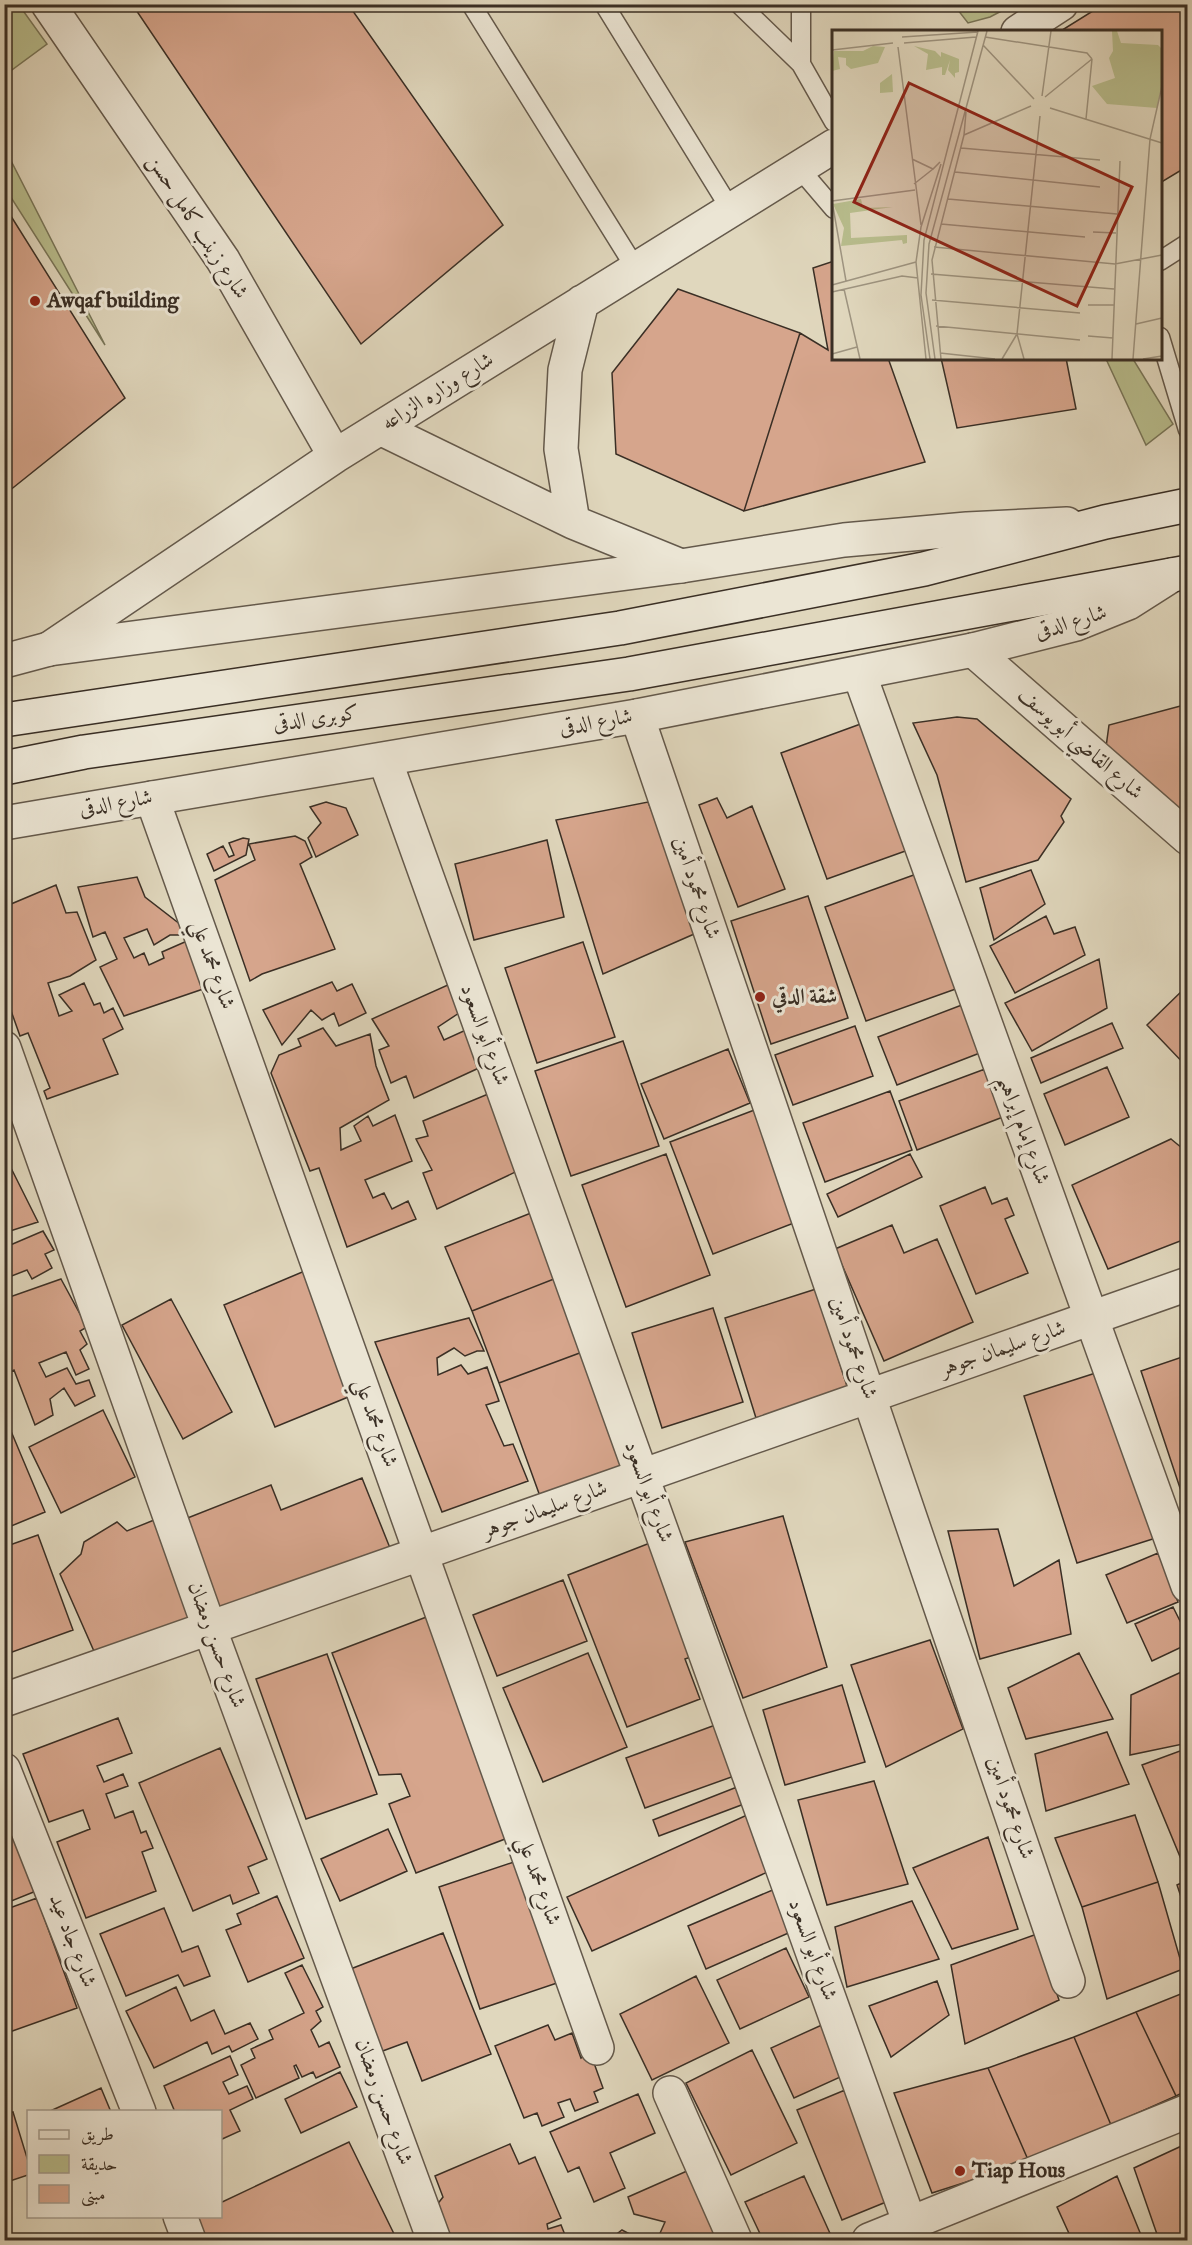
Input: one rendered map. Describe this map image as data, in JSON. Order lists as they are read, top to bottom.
{
  "streets": {
    "street": [
      "شارع زينب كامل حسن",
      "شارع وزاره الزراعه",
      "شارع الدقى",
      "كوبرى الدقى",
      "شارع القاضي أبو يوسف",
      "شارع محمود أمين",
      "شارع محمد علي",
      "شارع أبو السعود",
      "شارع إمام إبراهيم",
      "شارع سليمان جوهر",
      "شارع حسن رمضان",
      "شارع جاد عيد"
    ]
  },
  "crossings": [
    ["شارع زينب كامل حسن", "شارع وزاره الزراعه"],
    ["شارع الدقى", "كوبرى الدقى"],
    ["شارع الدقى", "شارع القاضي أبو يوسف"],
    ["شارع الدقى", "شارع محمود أمين"],
    ["شارع الدقى", "شارع محمد علي"],
    ["شارع الدقى", "شارع أبو السعود"],
    ["شارع الدقى", "شارع إمام إبراهيم"],
    ["شارع محمود أمين", "شارع سليمان جوهر"],
    ["شارع محمد علي", "شارع سليمان جوهر"],
    ["شارع أبو السعود", "شارع سليمان جوهر"],
    ["شارع إمام إبراهيم", "شارع سليمان جوهر"],
    ["شارع سليمان جوهر", "شارع حسن رمضان"]
  ],
  "places": ["Awqaf building", "شقة الدقي", "Tiap Hous"],
  "legend": ["طريق", "حديقة", "مبنى"]
}
